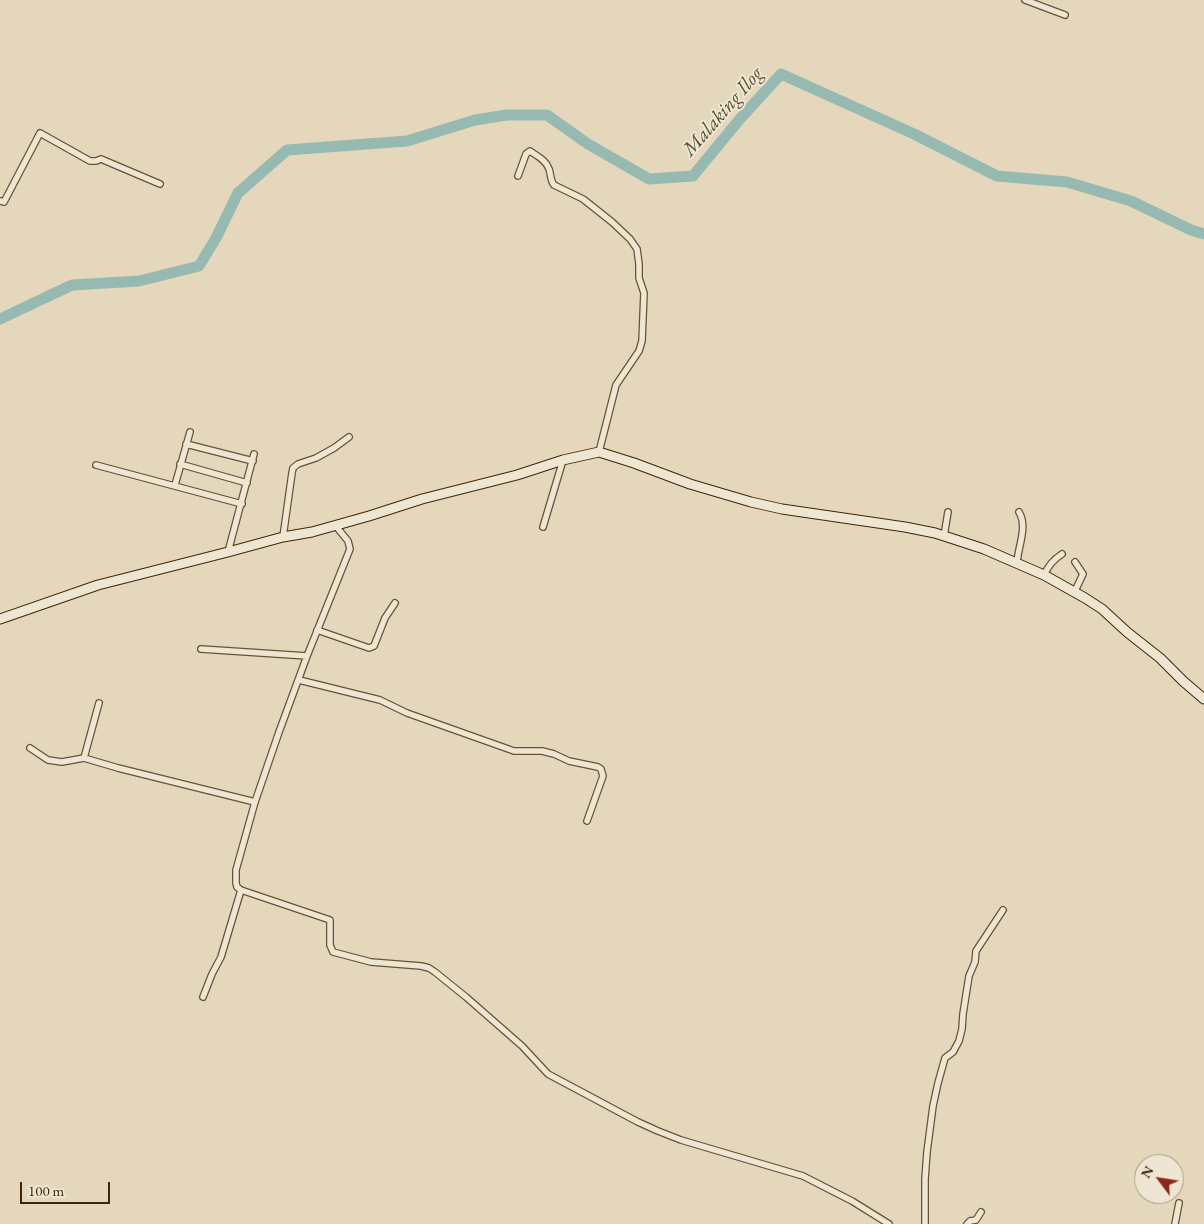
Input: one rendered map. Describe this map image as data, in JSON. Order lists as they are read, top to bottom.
{
  "water": ["Malaking Ilog"],
  "scale_bar": "100 m",
  "north": "top left"
}
